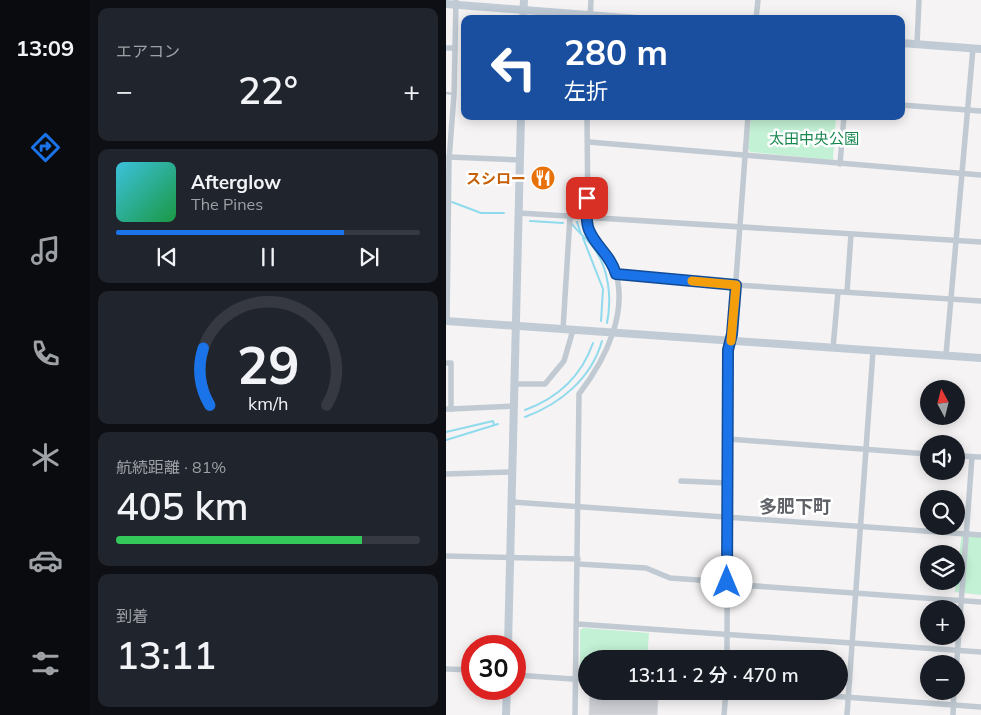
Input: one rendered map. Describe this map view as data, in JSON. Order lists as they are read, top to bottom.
{
  "districts": ["多肥下町"],
  "parks": ["太田中央公園"],
  "places": {
    "restaurant": ["スシロー"]
  },
  "north": "top",
  "page": {
    "tabs": "13:09",
    "tile": [
      "エアコン",
      ["航続距離 · 81%", "405 km"],
      ["到着", "13:11"]
    ],
    "turn": ["280 m", "左折"],
    "heat": ["−", "22°", "+"],
    "song": ["Afterglow", "The Pines"],
    "map_buttons": ["+", "−"],
    "limit": "30",
    "trip": "13:11 · 2 分 · 470 m",
    "gauge": ["29", "km/h"]
  }
}
